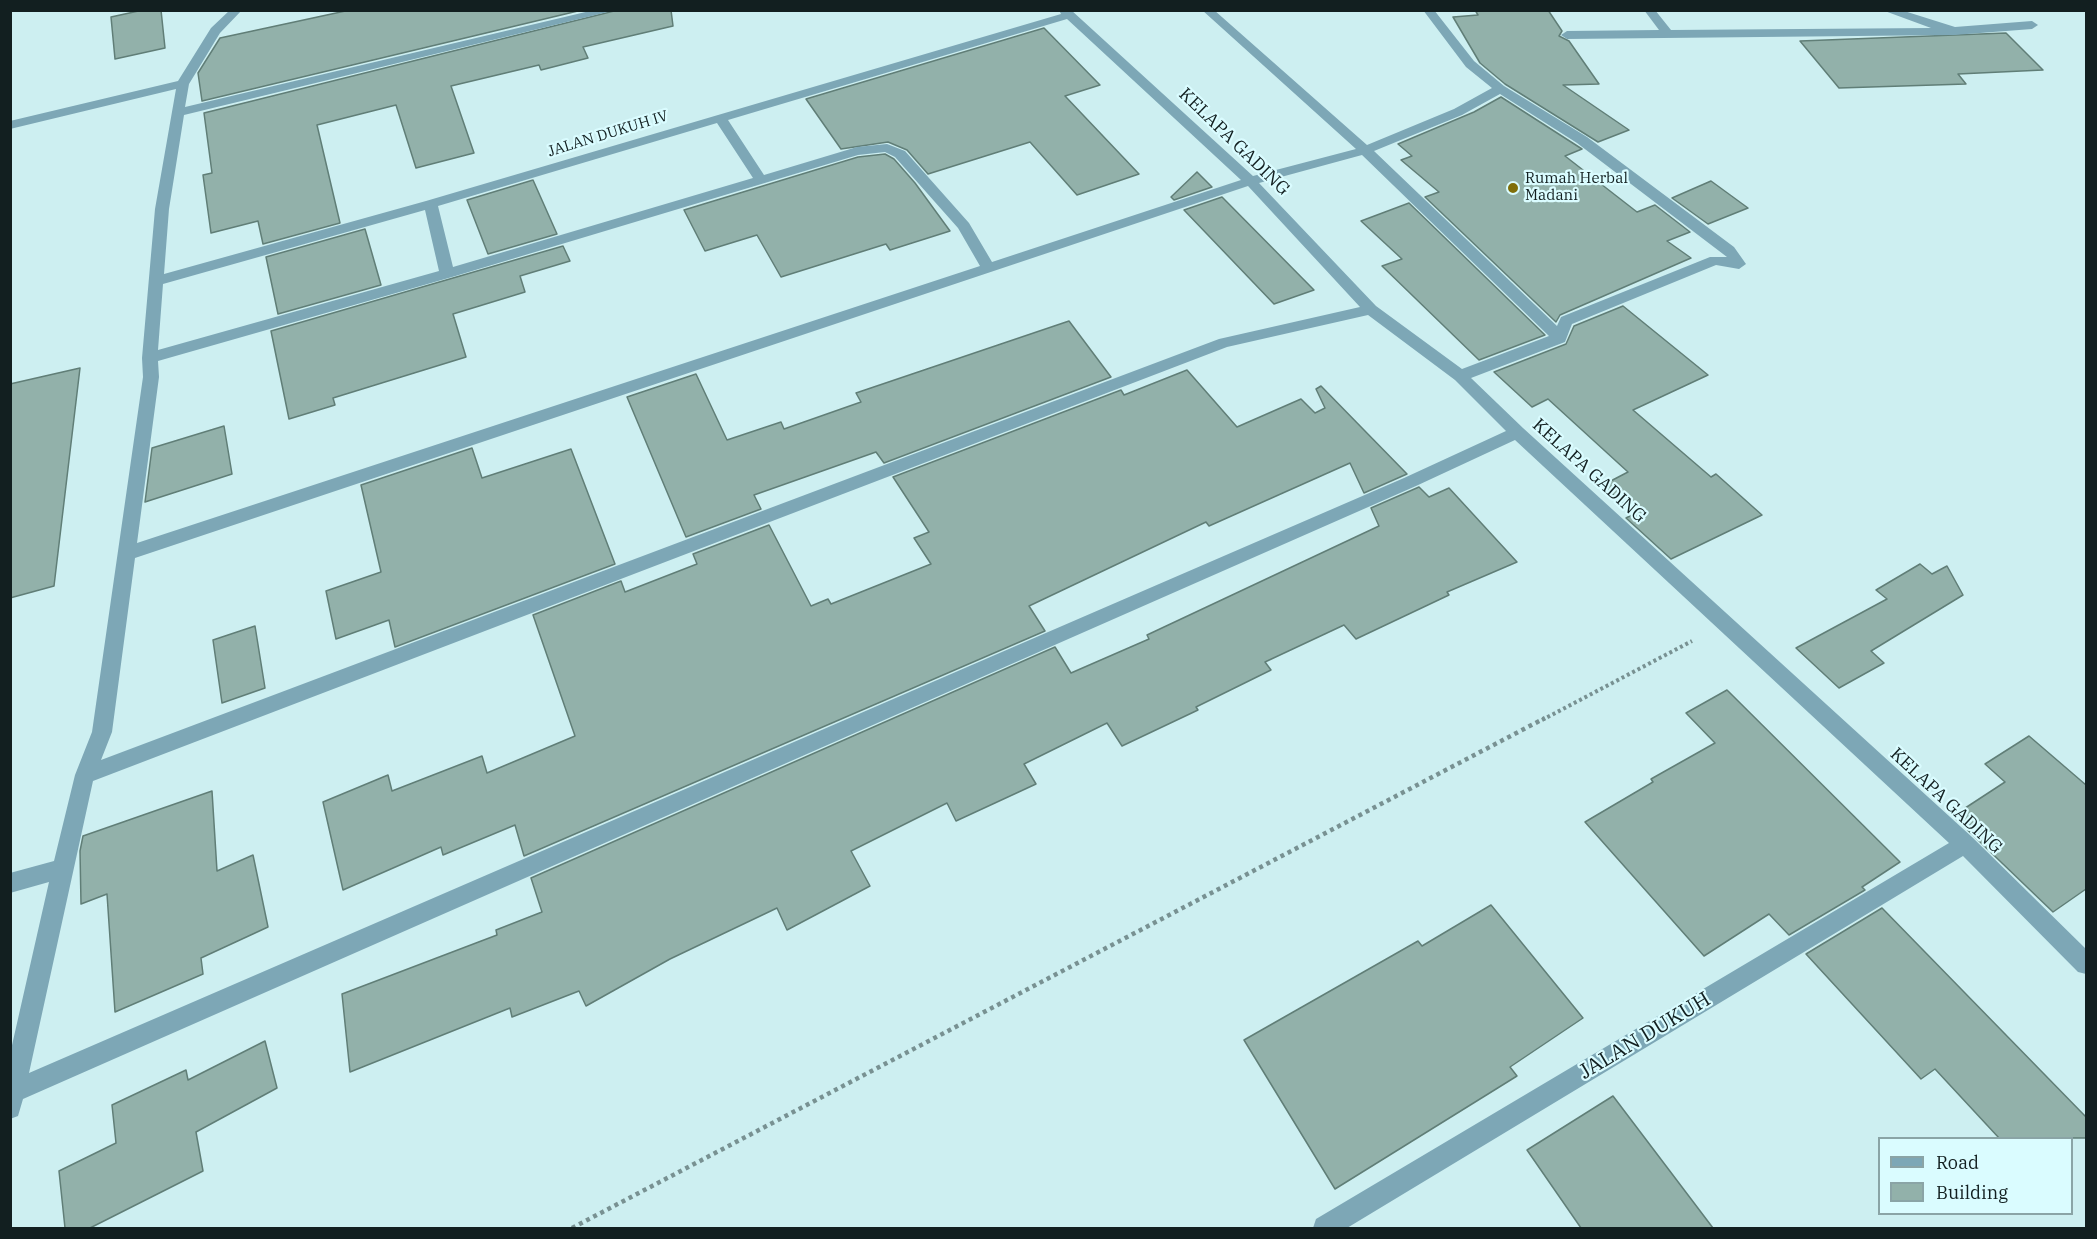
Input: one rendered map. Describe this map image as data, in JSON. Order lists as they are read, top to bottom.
{
  "streets": {
    "street": ["JALAN DUKUH IV", "KELAPA GADING", "JALAN DUKUH"]
  },
  "crossings": [
    ["JALAN DUKUH IV", "KELAPA GADING"],
    ["KELAPA GADING", "JALAN DUKUH"]
  ],
  "places": ["Rumah Herbal Madani"],
  "legend": ["Road", "Building"]
}
